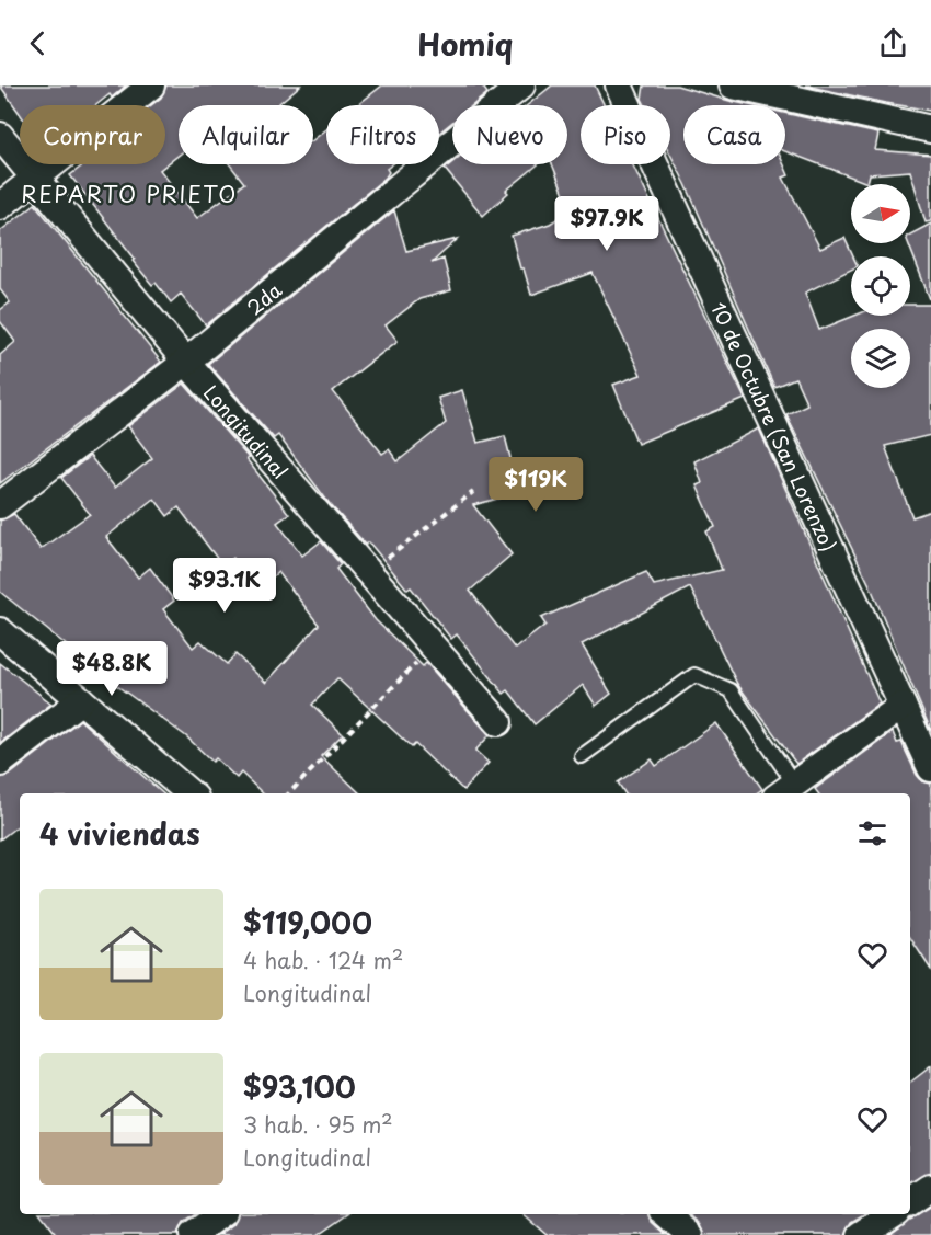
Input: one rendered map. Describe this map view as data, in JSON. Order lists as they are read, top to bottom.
{
  "streets": {
    "street": ["2da", "10 de Octubre (San Lorenzo)", "Longitudinal"]
  },
  "crossings": [
    ["2da", "Longitudinal"]
  ],
  "districts": ["REPARTO PRIETO"],
  "north": "right",
  "page": {
    "header": "Homiq",
    "chip": [
      "Comprar",
      "Alquilar",
      "Filtros",
      "Nuevo",
      "Piso",
      "Casa"
    ],
    "price": [
      "$97.9K",
      "$119K",
      "$93.1K",
      "$48.8K"
    ],
    "heading": "4 viviendas",
    "list": [
      {
        "name": "$119,000",
        "note": "4 hab. · 124 m² · Longitudinal"
      },
      {
        "name": "$93,100",
        "note": "3 hab. · 95 m² · Longitudinal"
      }
    ]
  }
}
